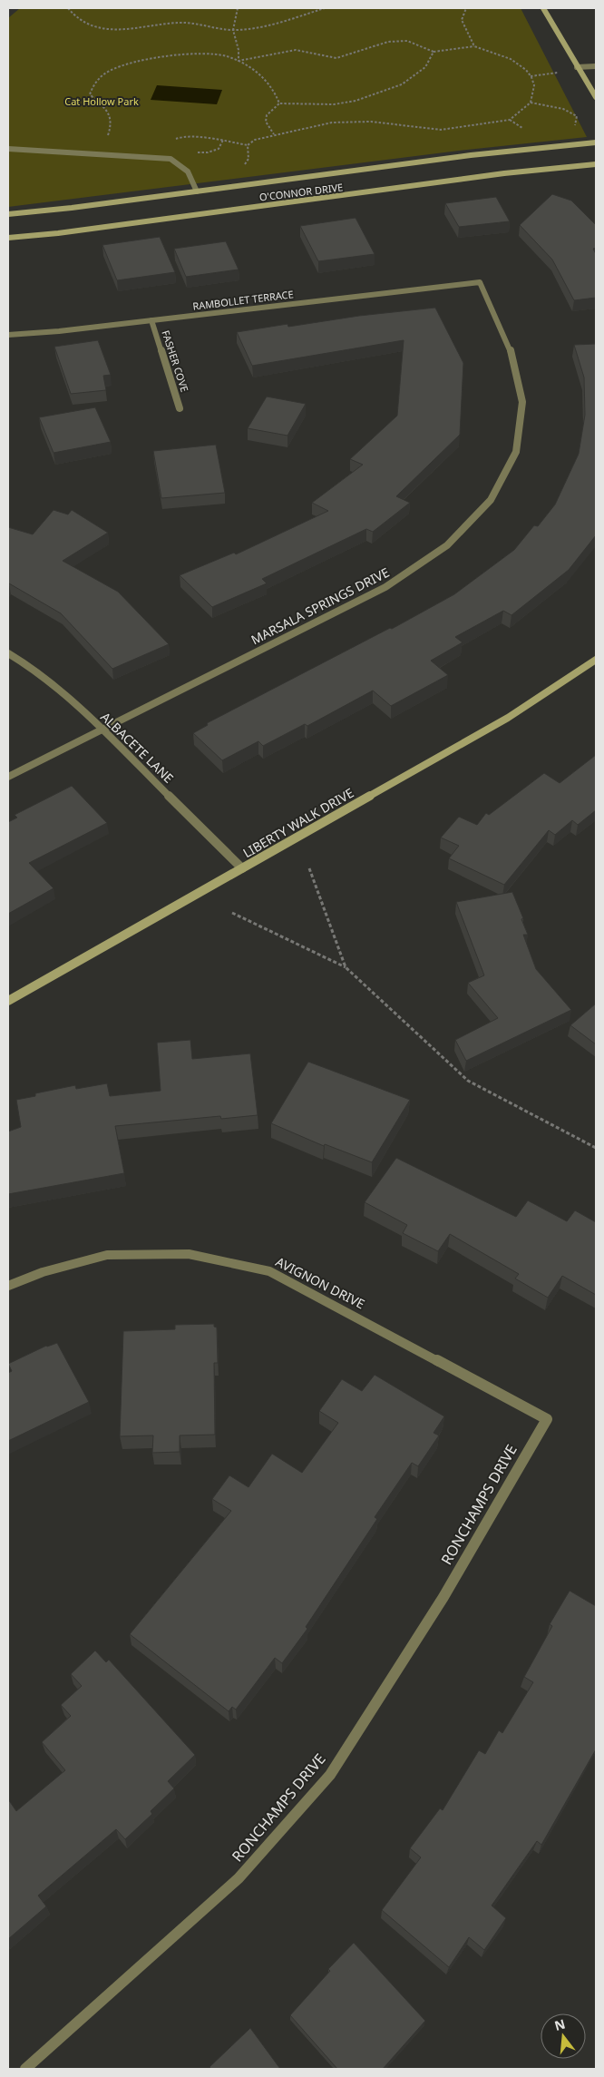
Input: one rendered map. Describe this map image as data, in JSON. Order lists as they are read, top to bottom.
{
  "streets": {
    "main road": ["O'CONNOR DRIVE", "LIBERTY WALK DRIVE"],
    "street": [
      "RAMBOLLET TERRACE",
      "FASHER COVE",
      "MARSALA SPRINGS DRIVE",
      "ALBACETE LANE",
      "AVIGNON DRIVE",
      "RONCHAMPS DRIVE"
    ]
  },
  "crossings": [
    ["RAMBOLLET TERRACE", "FASHER COVE"],
    ["RAMBOLLET TERRACE", "MARSALA SPRINGS DRIVE"],
    ["MARSALA SPRINGS DRIVE", "ALBACETE LANE"],
    ["ALBACETE LANE", "LIBERTY WALK DRIVE"],
    ["AVIGNON DRIVE", "RONCHAMPS DRIVE"]
  ],
  "parks": ["Cat Hollow Park"],
  "north": "top"
}
